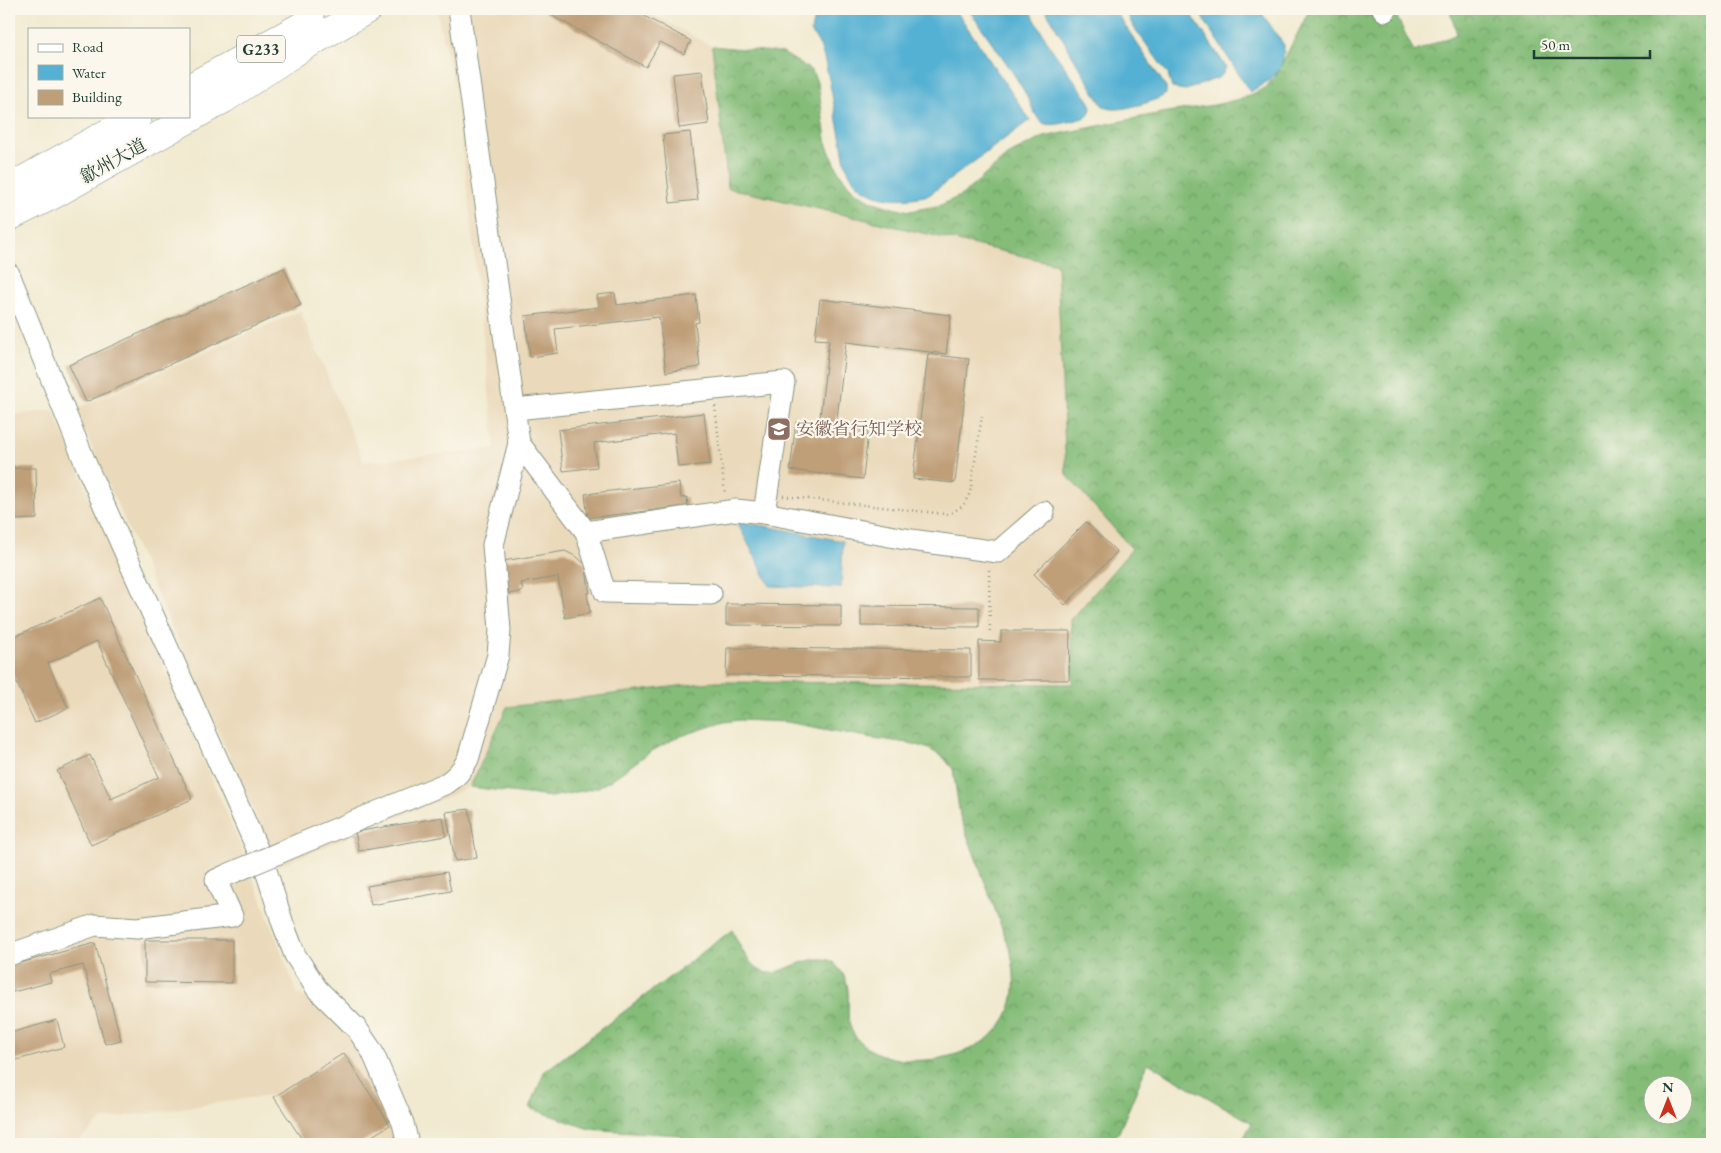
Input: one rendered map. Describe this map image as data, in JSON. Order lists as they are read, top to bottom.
{
  "streets": {
    "highway": ["G233", "歙州大道"]
  },
  "places": {
    "school or university": ["安徽省行知学校"]
  },
  "legend": ["Road", "Water", "Building"],
  "scale_bar": "50 m",
  "north": "top"
}
